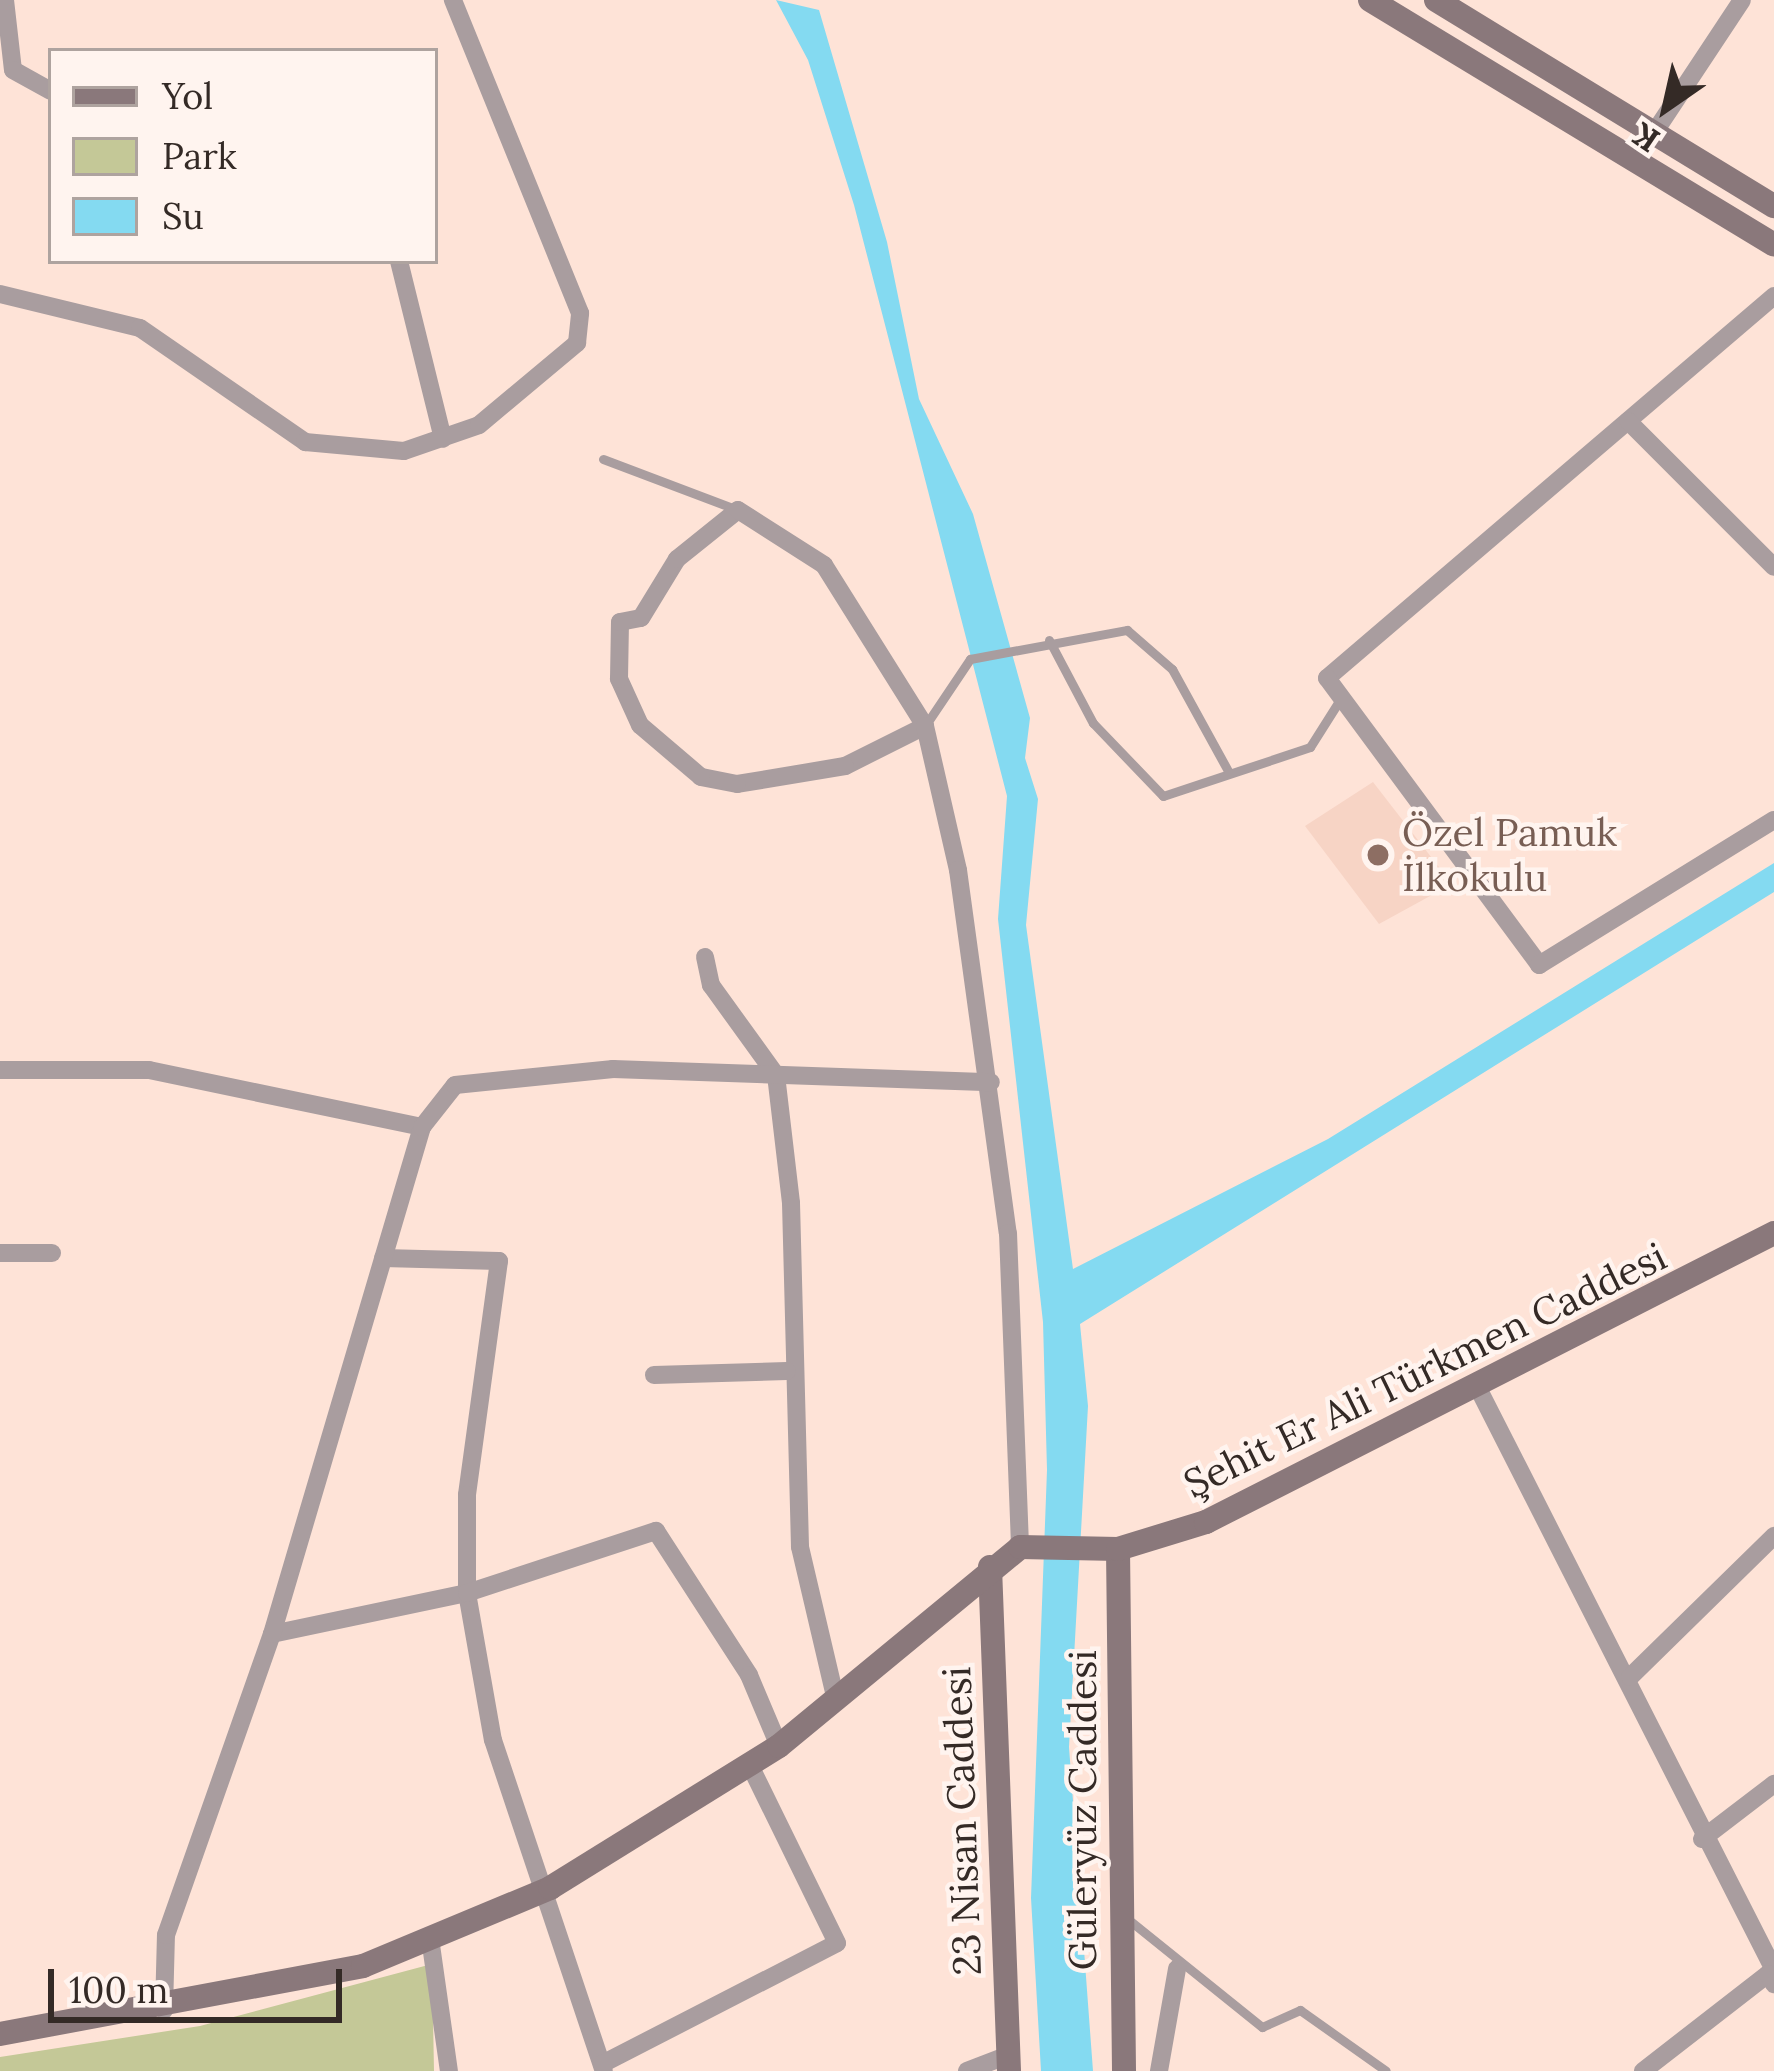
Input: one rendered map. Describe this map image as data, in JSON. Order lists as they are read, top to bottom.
{
  "streets": {
    "street": ["Şehit Er Ali Türkmen Caddesi", "Güleryüz Caddesi", "23 Nisan Caddesi"]
  },
  "crossings": [
    ["Şehit Er Ali Türkmen Caddesi", "Güleryüz Caddesi"]
  ],
  "places": ["Özel Pamuk İlkokulu"],
  "legend": ["Yol", "Park", "Su"],
  "scale_bar": "100 m",
  "north": "bottom left"
}
